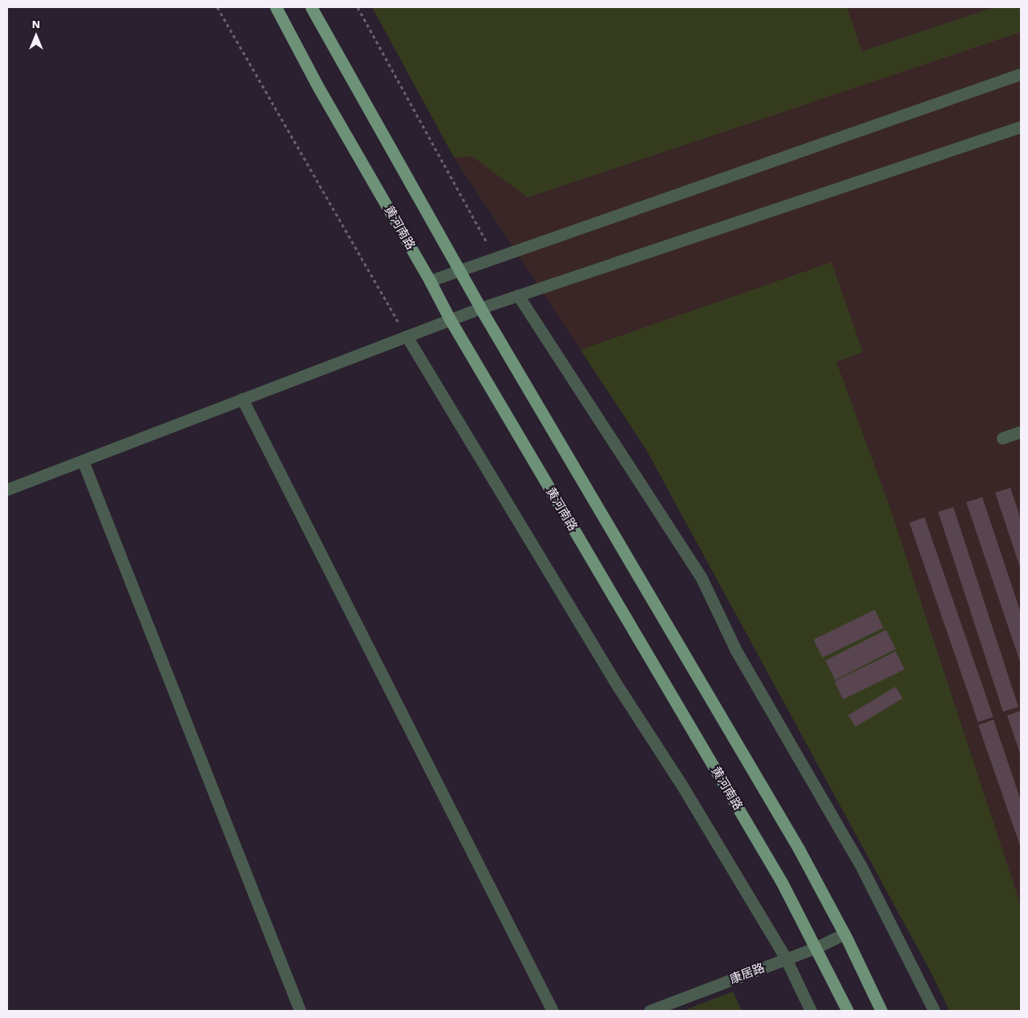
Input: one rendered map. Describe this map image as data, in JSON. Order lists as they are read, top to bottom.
{
  "streets": {
    "main road": ["黄河南路"],
    "street": ["康居路"]
  },
  "crossings": [
    ["黄河南路", "康居路"]
  ],
  "north": "top"
}
